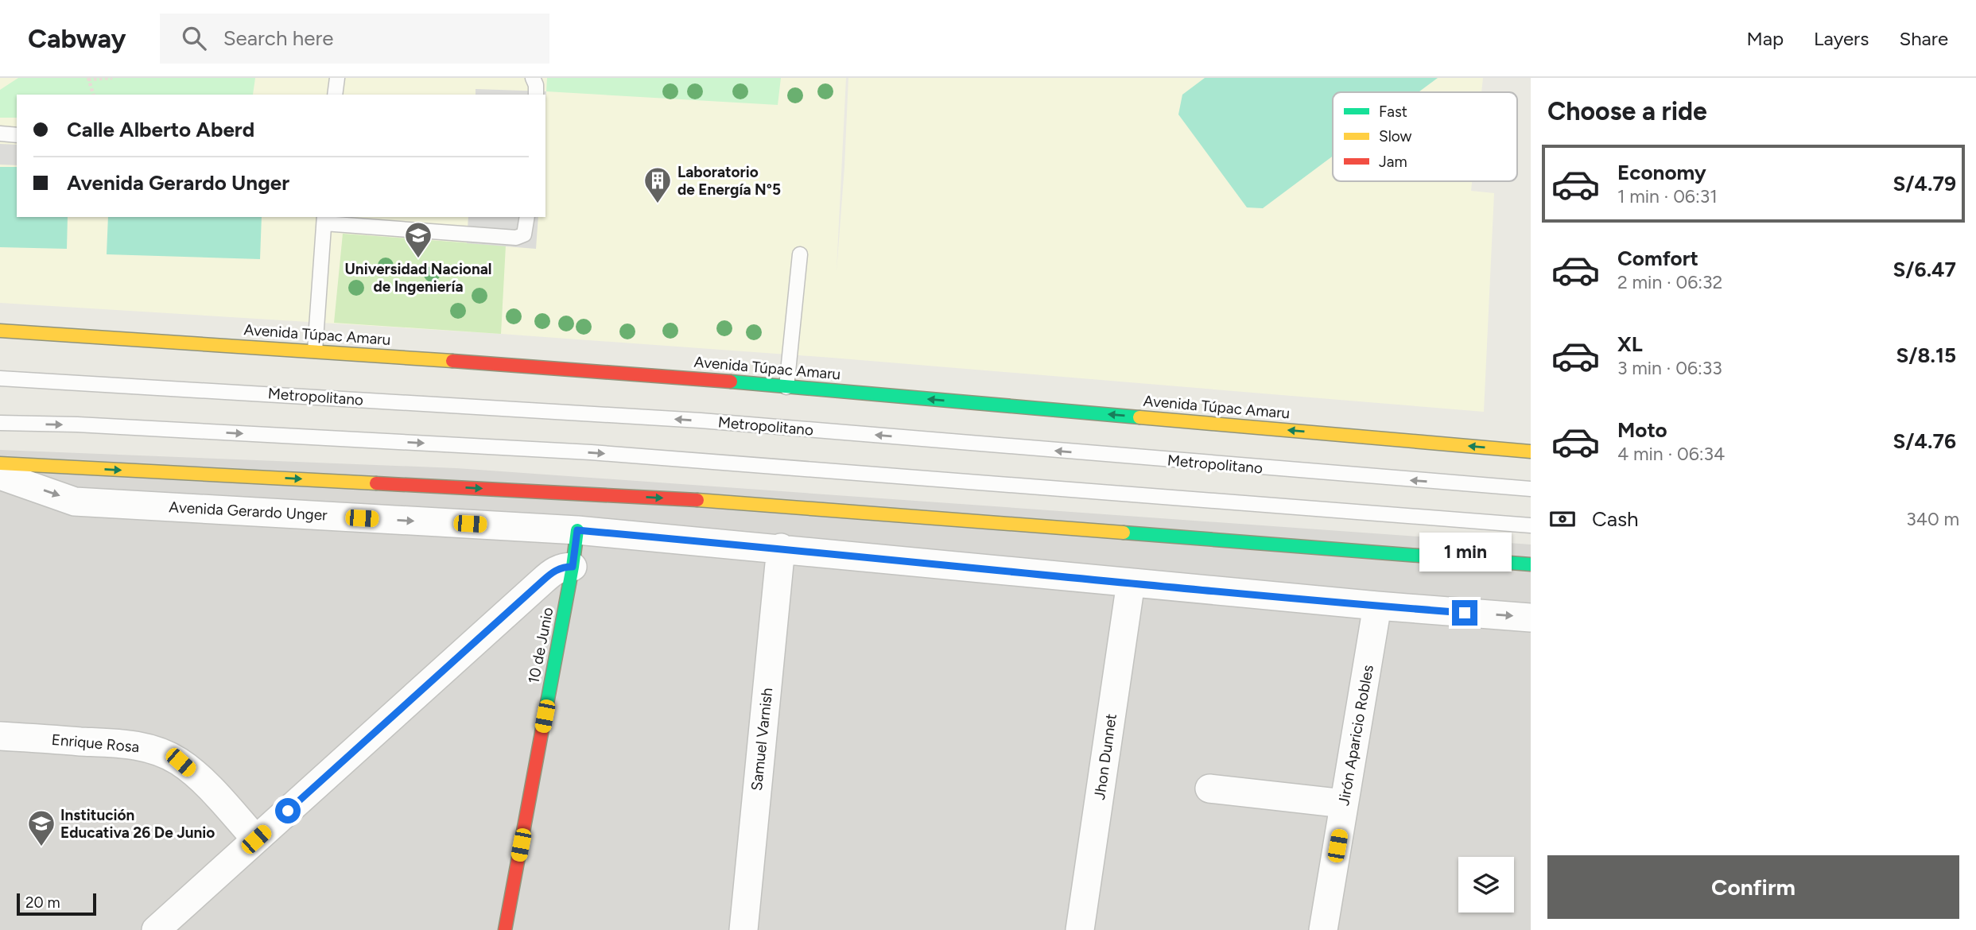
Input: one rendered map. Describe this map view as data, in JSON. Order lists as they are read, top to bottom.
{
  "streets": {
    "main road": ["Avenida Túpac Amaru", "10 de Junio"],
    "street": [
      "Avenida Gerardo Unger",
      "Jirón Aparicio Robles",
      "Samuel Varnish",
      "Enrique Rosa",
      "Jhon Dunnet"
    ],
    "lane": ["Metropolitano"]
  },
  "crossings": [
    ["Avenida Gerardo Unger", "10 de Junio"],
    ["Avenida Gerardo Unger", "Jirón Aparicio Robles"],
    ["Avenida Gerardo Unger", "Samuel Varnish"],
    ["Avenida Gerardo Unger", "Jhon Dunnet"]
  ],
  "one_way": ["Avenida Túpac Amaru", "Avenida Gerardo Unger"],
  "places": {
    "building": ["Laboratorio de Energía N°5"],
    "school or university": ["Universidad Nacional de Ingeniería", "Institución Educativa 26 De Junio"]
  },
  "legend": ["Fast", "Slow", "Jam"],
  "scale_bar": "20 m",
  "page": {
    "header": "Cabway",
    "search": "Search here",
    "nav": ["Map", "Layers", "Share"],
    "heading": "Choose a ride",
    "banner": ["Calle Alberto Aberd", "Avenida Gerardo Unger"],
    "list": [
      {
        "name": "Economy",
        "note": "1 min · 06:31",
        "value": "S/4.79"
      },
      {
        "name": "Comfort",
        "note": "2 min · 06:32",
        "value": "S/6.47"
      },
      {
        "name": "XL",
        "note": "3 min · 06:33",
        "value": "S/8.15"
      },
      {
        "name": "Moto",
        "note": "4 min · 06:34",
        "value": "S/4.76"
      }
    ],
    "pay": ["Cash", "340 m"],
    "bubble": "1 min",
    "buttons": "Confirm",
    "scale": "20 m"
  }
}
